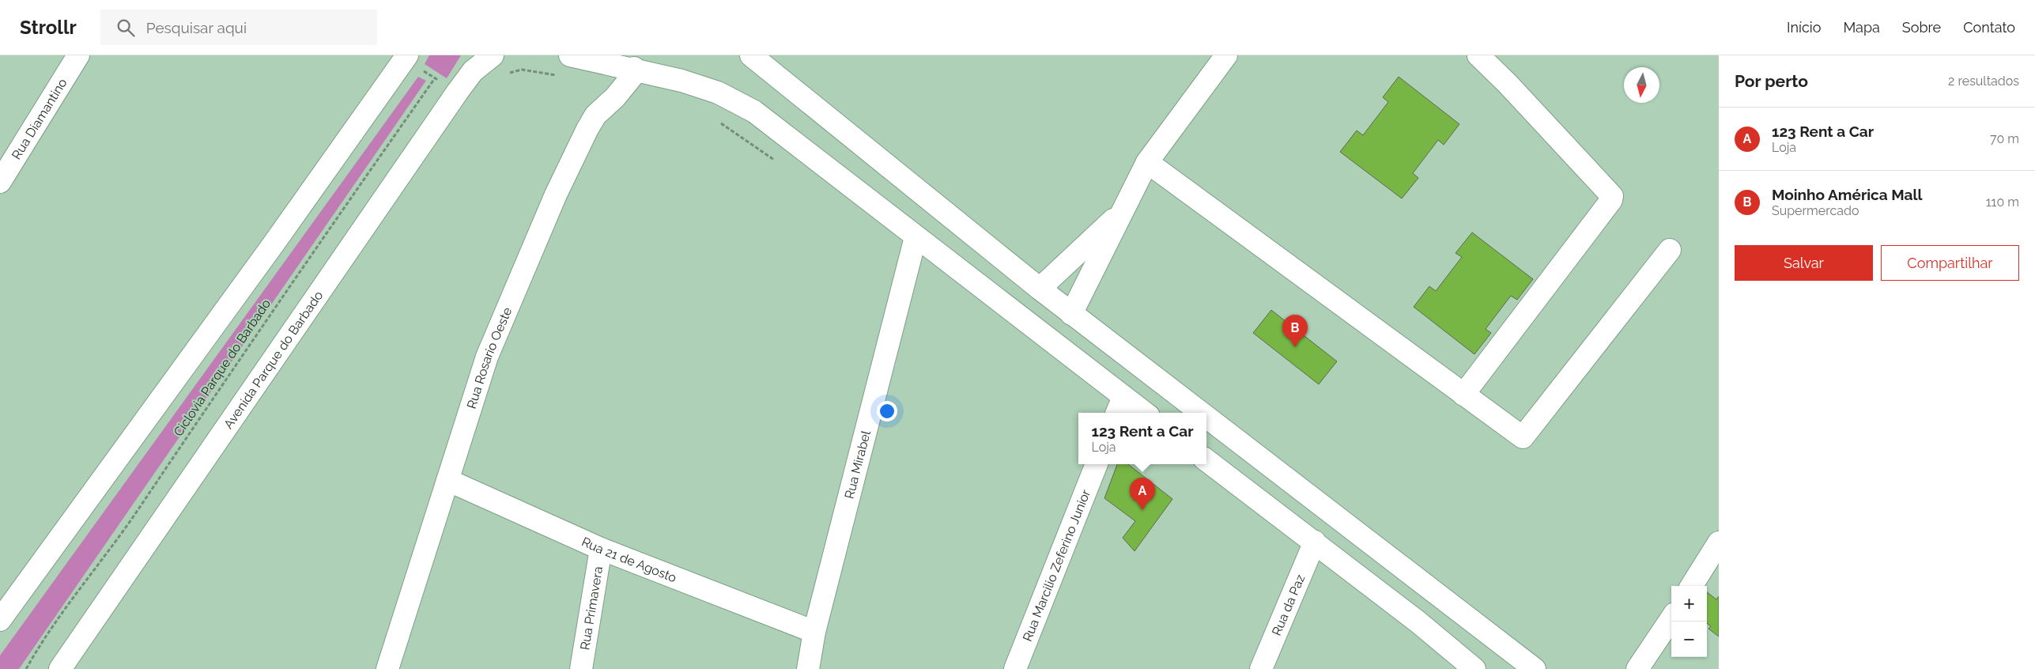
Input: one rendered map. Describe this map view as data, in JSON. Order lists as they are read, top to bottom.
{
  "streets": {
    "main road": [
      "Rua Diamantino",
      "Rua Rosario Oeste",
      "Avenida Parque do Barbado",
      "Rua Mirabel",
      "Rua 21 de Agosto",
      "Rua Marcilio Zeferino Junior",
      "Rua da Paz",
      "Rua Primavera"
    ],
    "path": ["Ciclovia Parque do Barbado"]
  },
  "crossings": [
    ["Rua Rosario Oeste", "Rua 21 de Agosto"],
    ["Rua Mirabel", "Rua 21 de Agosto"],
    ["Rua 21 de Agosto", "Rua Primavera"]
  ],
  "north": "bottom",
  "page": {
    "header": "Strollr",
    "search": "Pesquisar aqui",
    "nav": [
      "Início",
      "Mapa",
      "Sobre",
      "Contato"
    ],
    "heading": ["Por perto", "2 resultados"],
    "list": [
      {
        "mark": "A",
        "name": "123 Rent a Car",
        "note": "Loja",
        "value": "70 m"
      },
      {
        "mark": "B",
        "name": "Moinho América Mall",
        "note": "Supermercado",
        "value": "110 m"
      }
    ],
    "buttons": ["Salvar", "Compartilhar"],
    "pins": ["B", "A"],
    "popup": ["123 Rent a Car", "Loja"],
    "map_buttons": ["+", "−"]
  }
}
